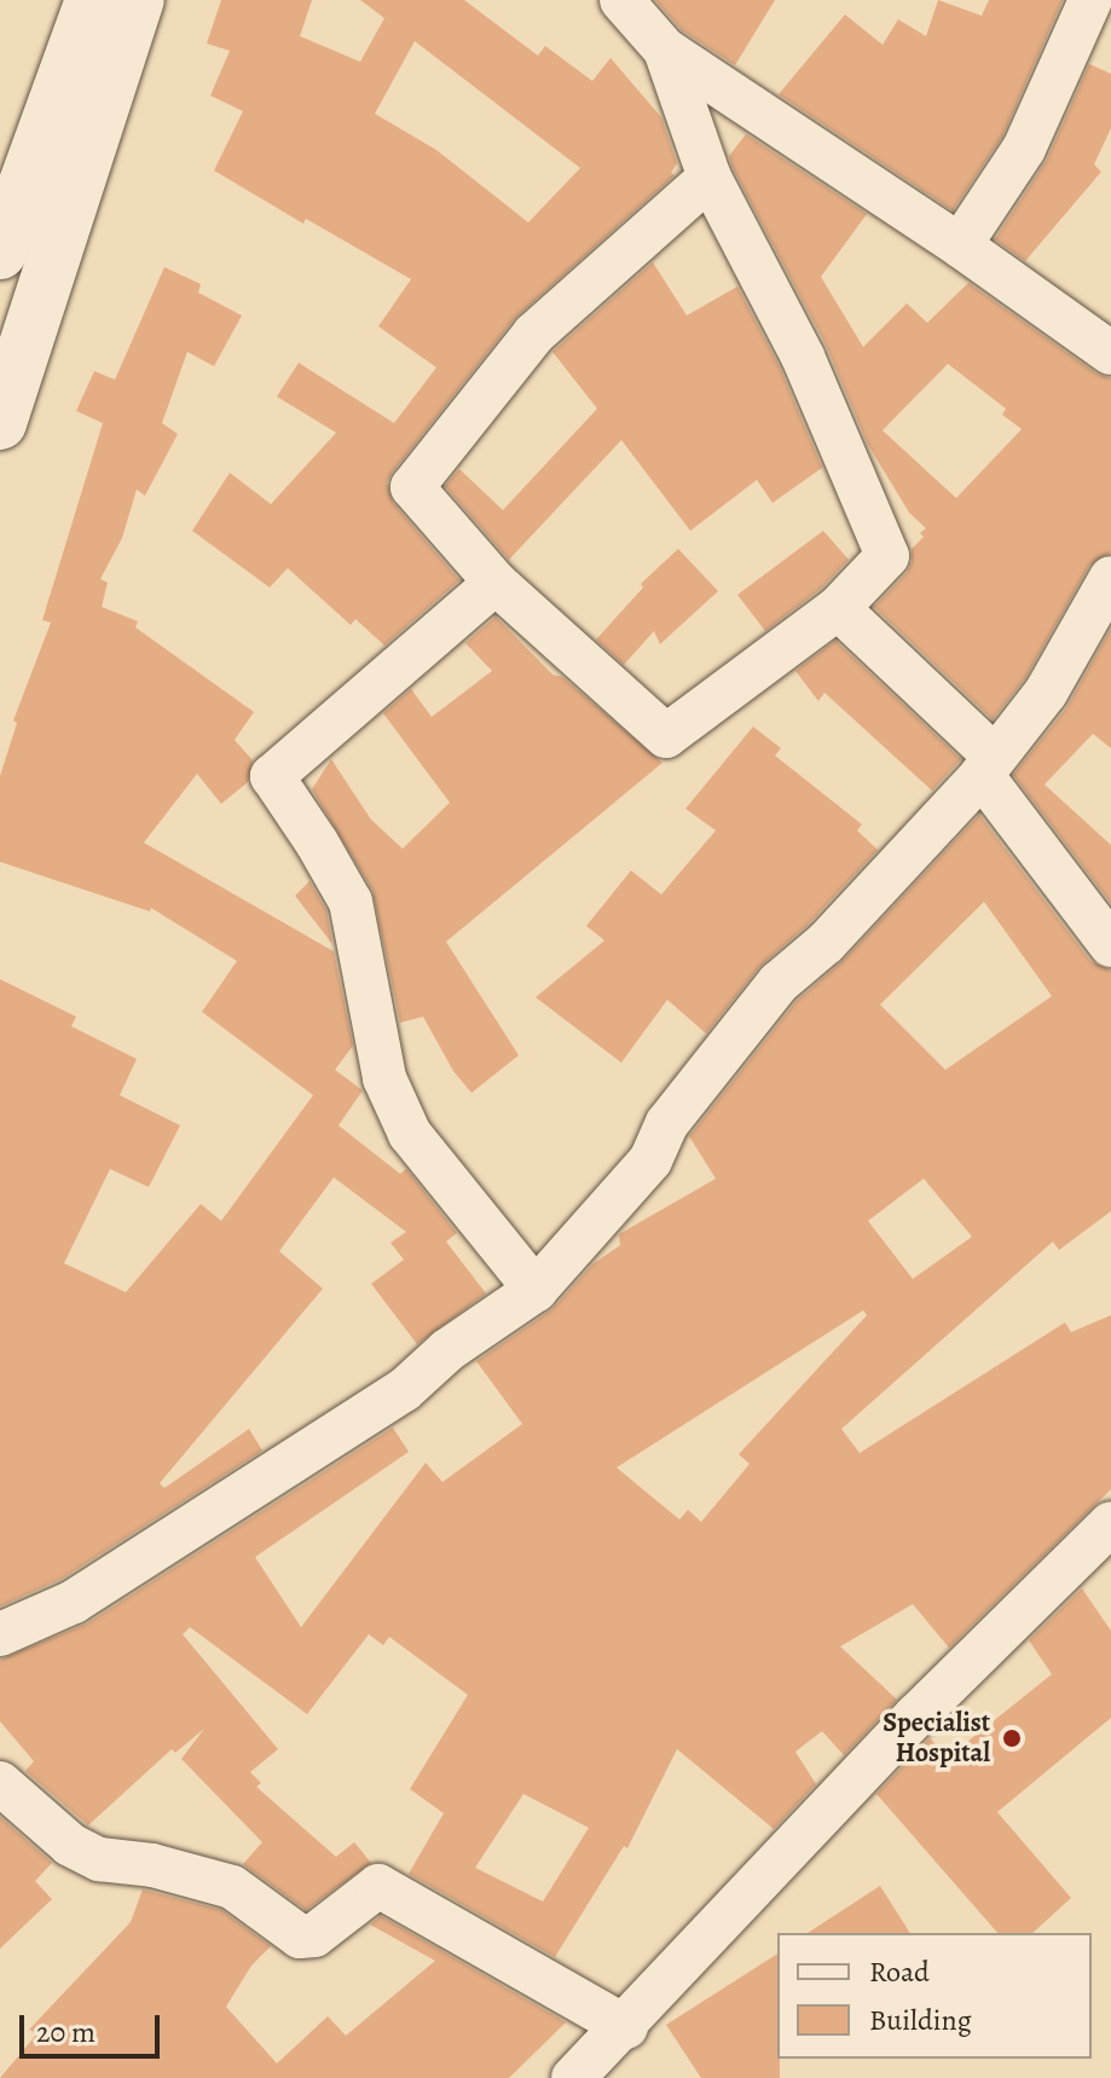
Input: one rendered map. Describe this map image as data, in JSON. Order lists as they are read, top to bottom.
{
  "places": ["Specialist Hospital"],
  "legend": ["Road", "Building"],
  "scale_bar": "20 m"
}
